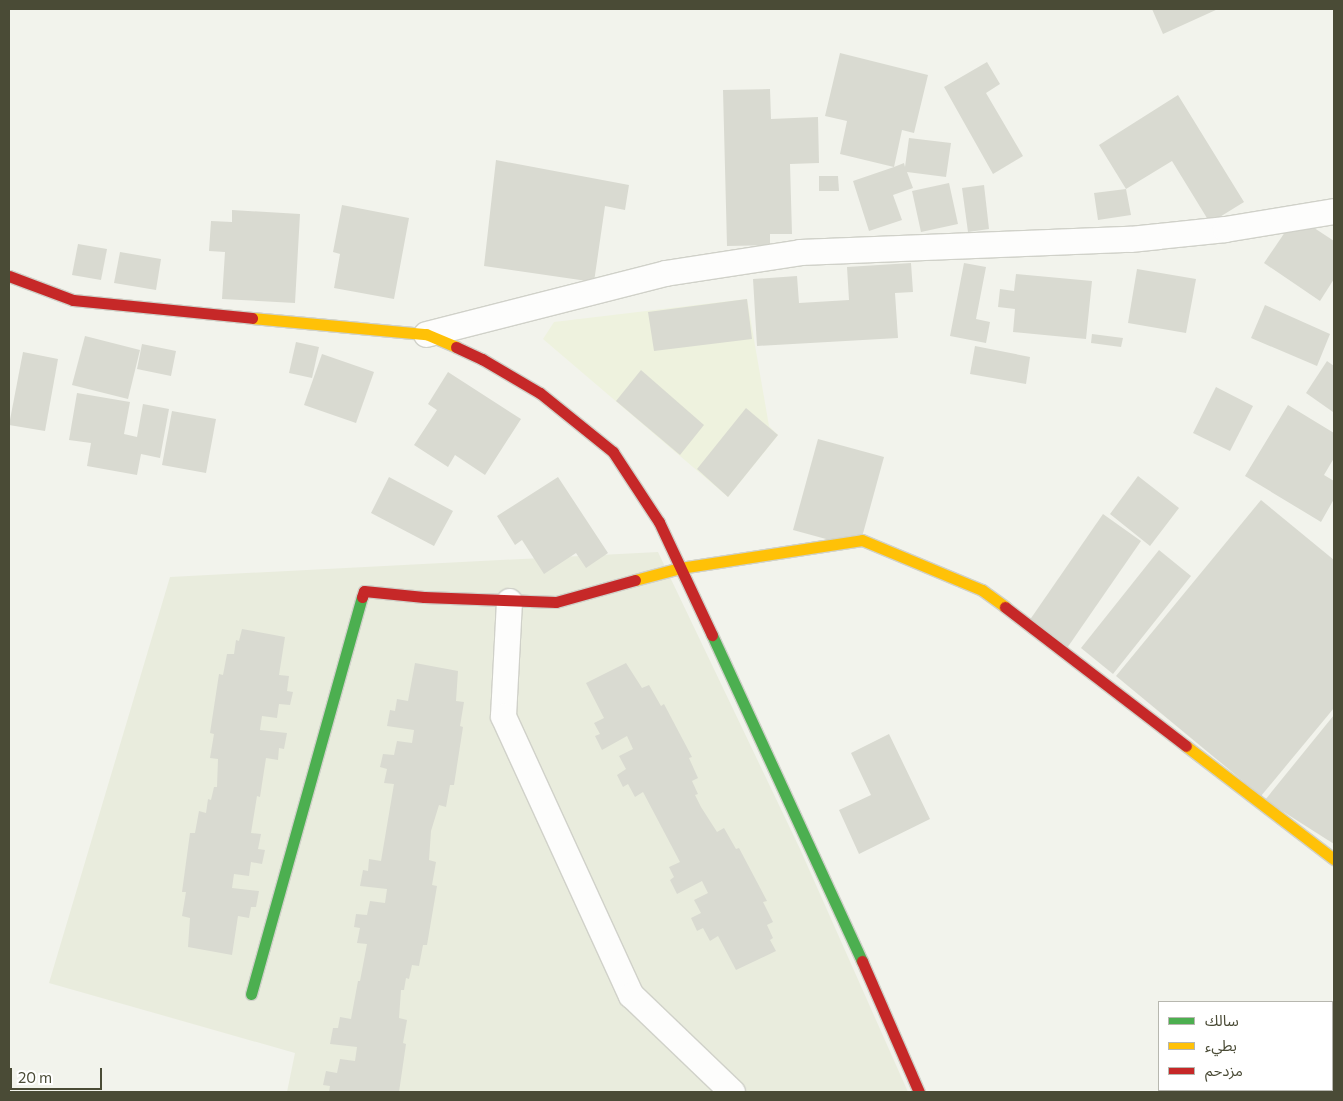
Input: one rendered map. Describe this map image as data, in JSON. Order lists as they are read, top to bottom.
{
  "legend": ["سالك", "بطيء", "مزدحم"],
  "scale_bar": "20 m"
}
